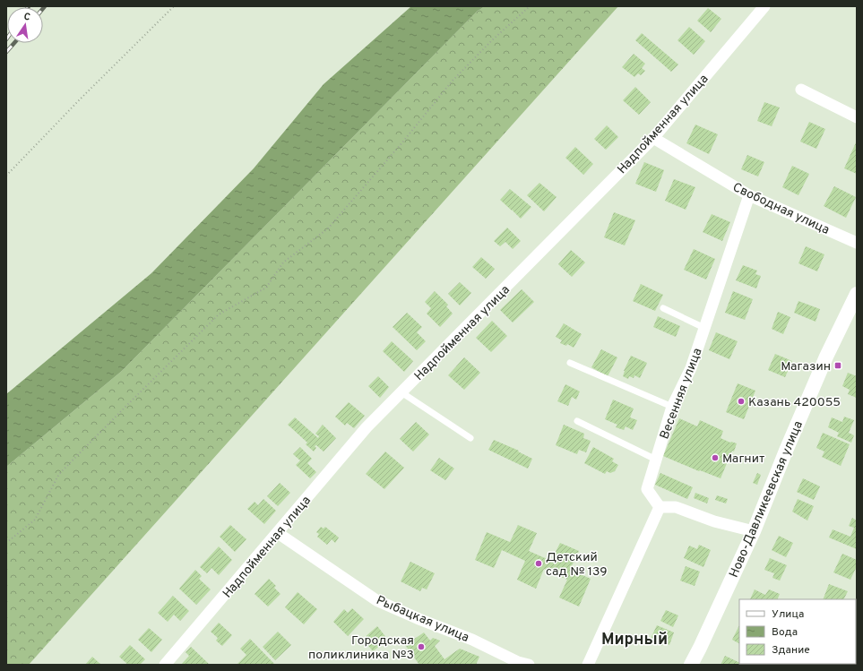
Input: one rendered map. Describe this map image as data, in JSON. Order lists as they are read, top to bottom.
{
  "streets": {
    "street": [
      "Надпойменная улица",
      "Свободная улица",
      "Весенняя улица",
      "Ново-Давликеевская улица",
      "Рыбацкая улица"
    ]
  },
  "crossings": [
    ["Надпойменная улица", "Свободная улица"],
    ["Надпойменная улица", "Рыбацкая улица"],
    ["Свободная улица", "Весенняя улица"]
  ],
  "districts": ["Мирный"],
  "places": {
    "transit": ["Магазин"],
    "other": [
      "Казань 420055",
      "Магнит",
      "Детский сад № 139",
      "Городская поликлиника №3"
    ]
  },
  "legend": ["Улица", "Вода", "Здание"],
  "north": "top"
}
